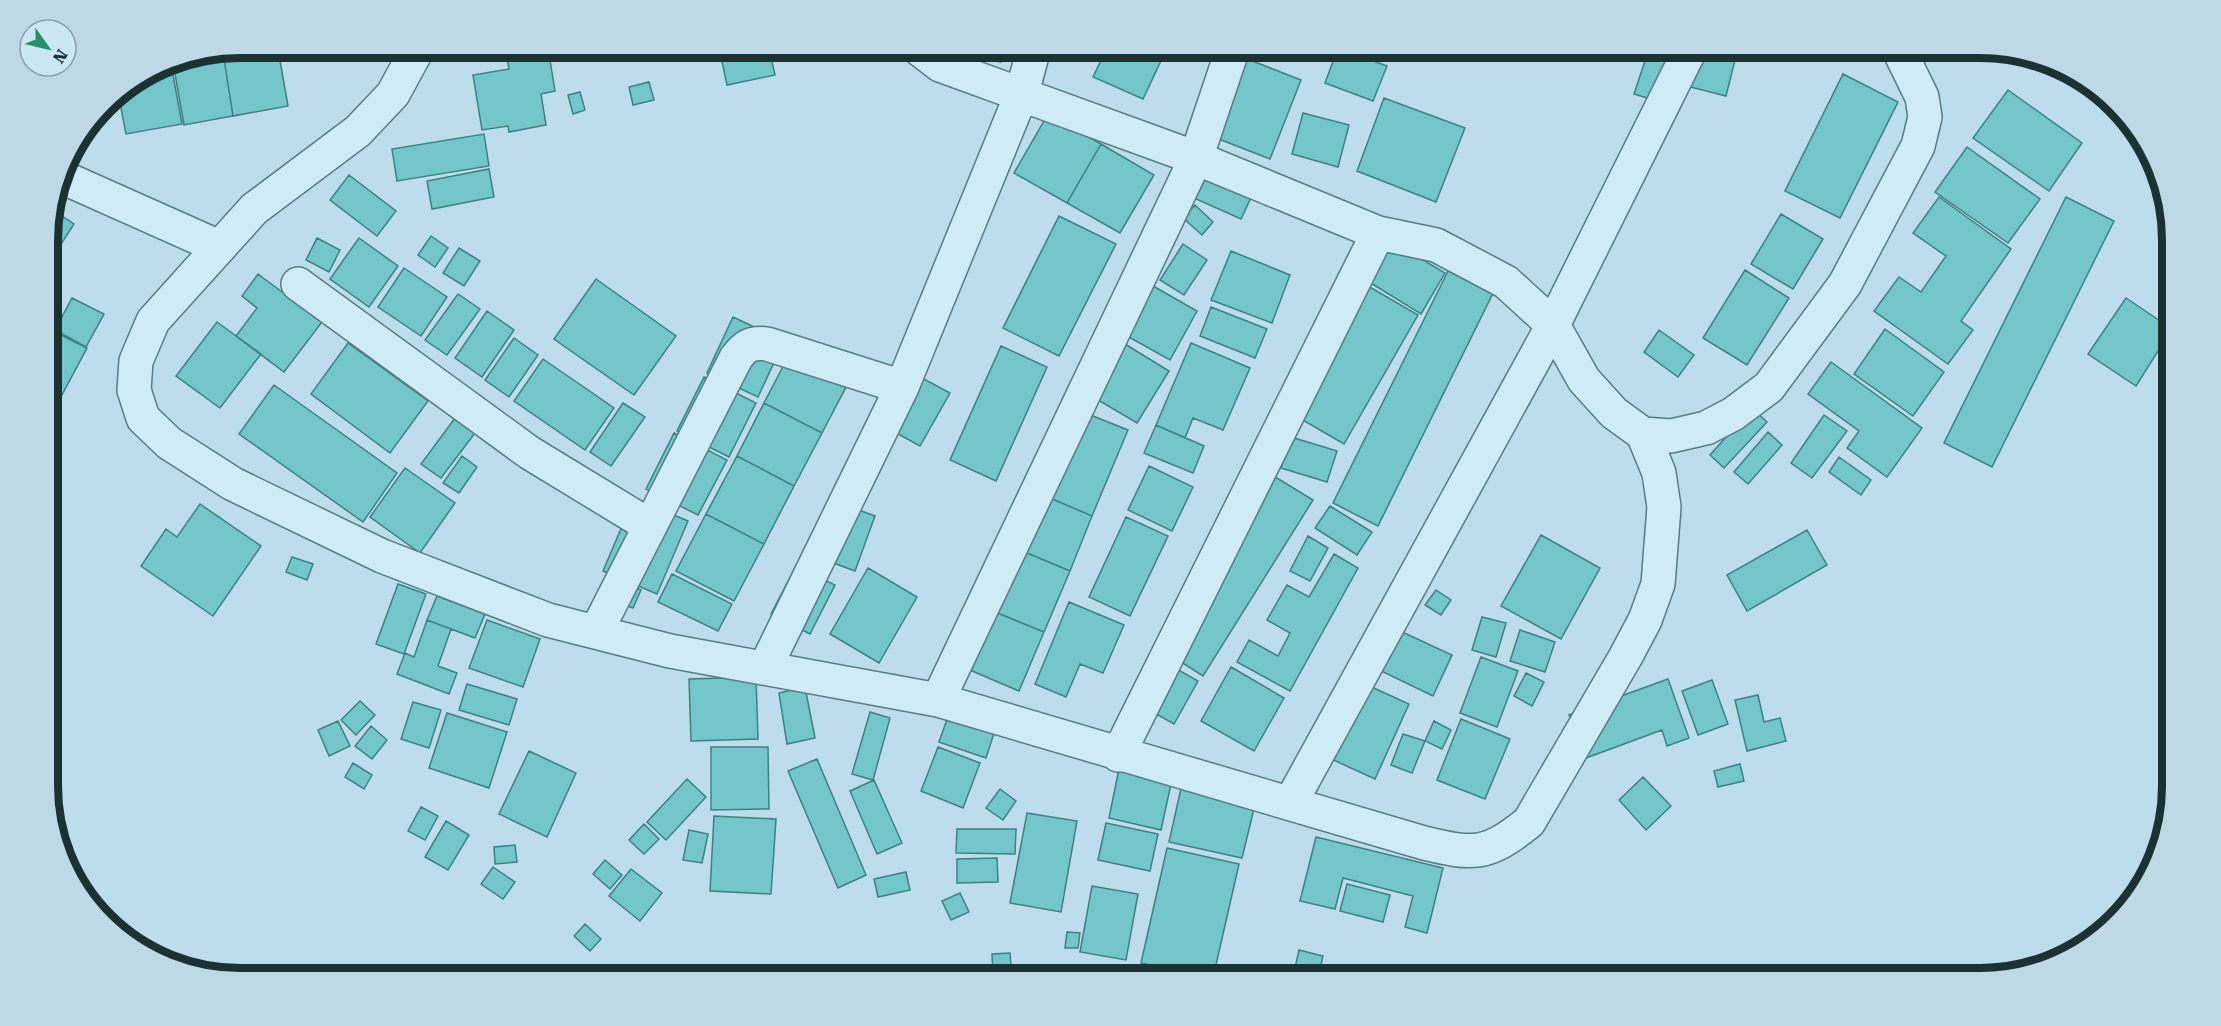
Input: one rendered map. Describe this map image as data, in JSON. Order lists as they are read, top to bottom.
{
  "north": "bottom right"
}
